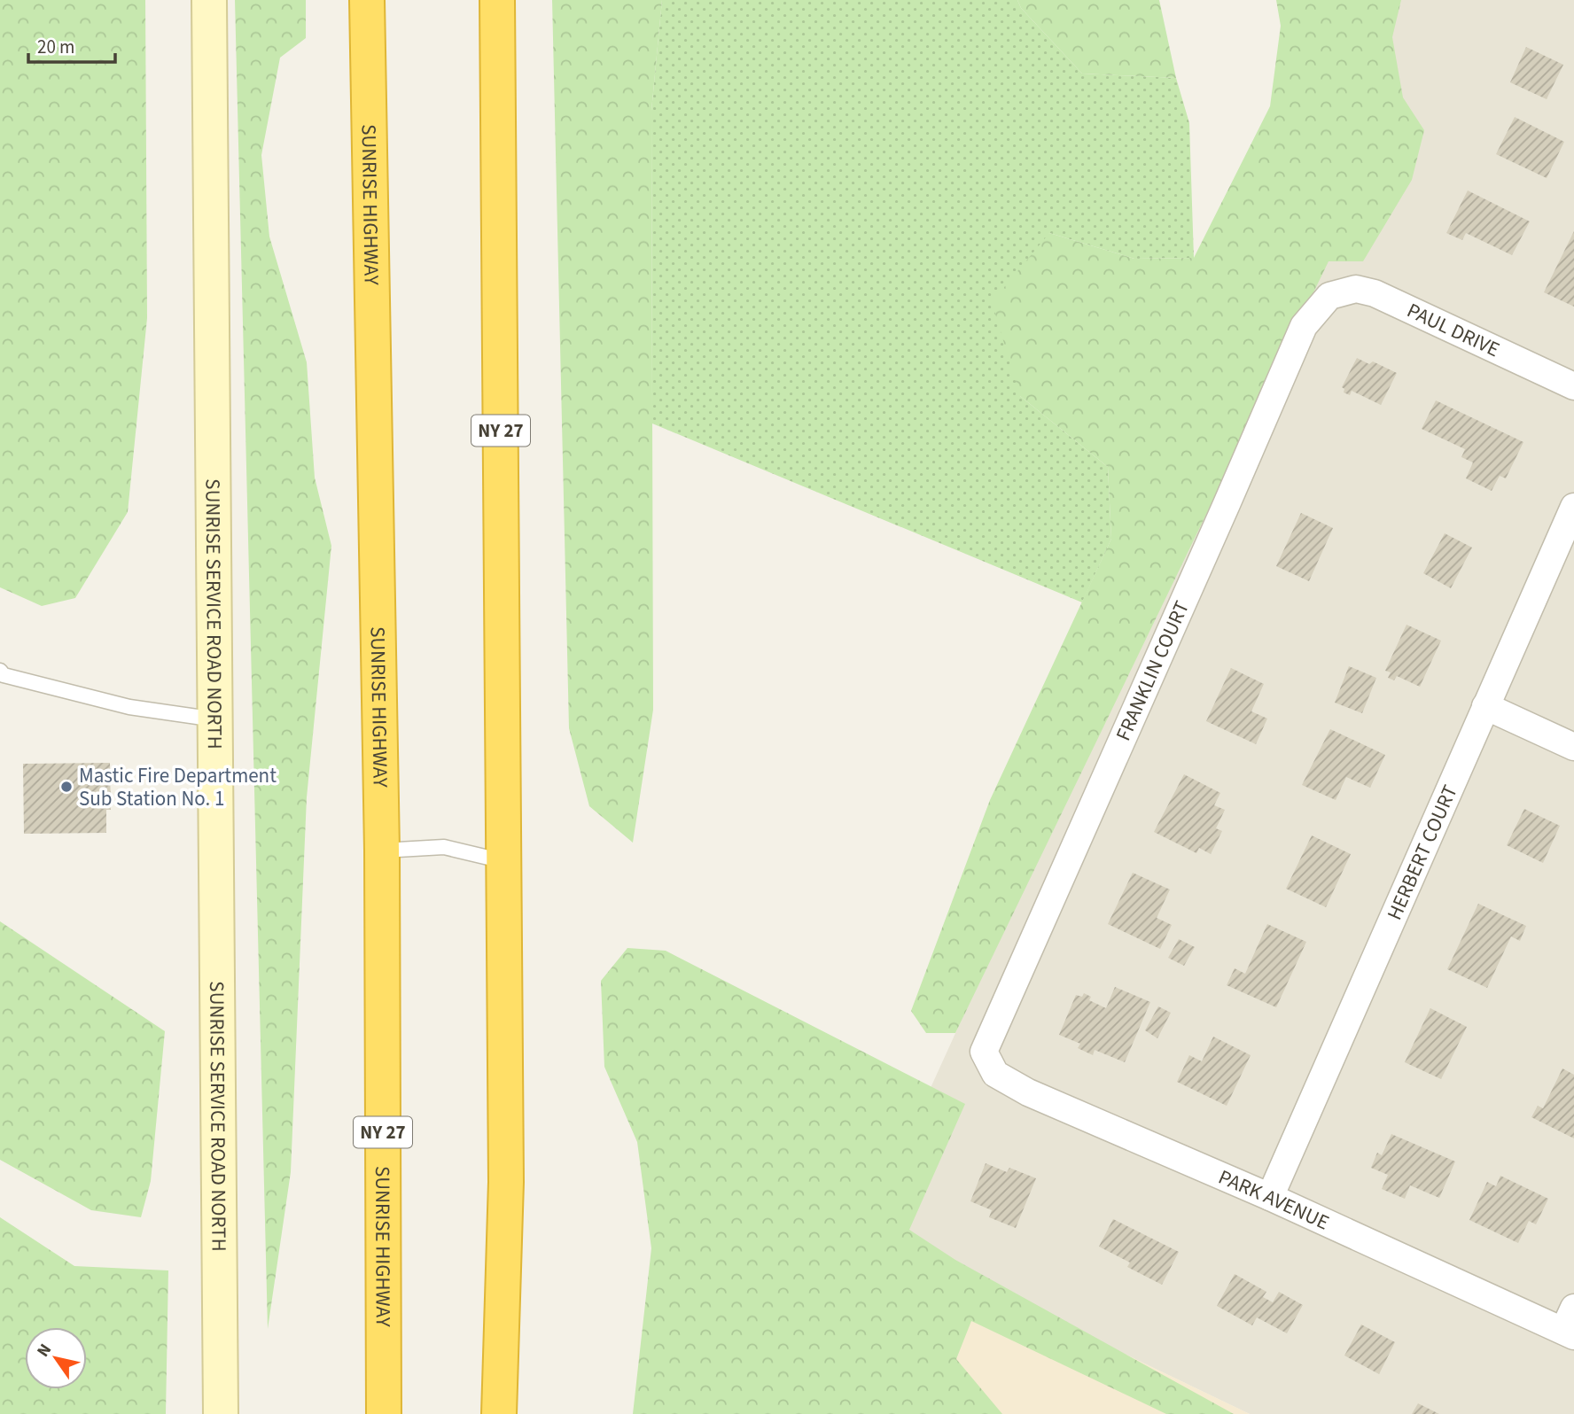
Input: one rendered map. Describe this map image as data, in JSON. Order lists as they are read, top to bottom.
{
  "streets": {
    "highway": ["SUNRISE HIGHWAY", "NY 27"],
    "street": [
      "PAUL DRIVE",
      "SUNRISE SERVICE ROAD NORTH",
      "FRANKLIN COURT",
      "HERBERT COURT",
      "PARK AVENUE"
    ]
  },
  "crossings": [
    ["PAUL DRIVE", "FRANKLIN COURT"],
    ["FRANKLIN COURT", "PARK AVENUE"],
    ["HERBERT COURT", "PARK AVENUE"]
  ],
  "places": ["Mastic Fire Department Sub Station No. 1"],
  "scale_bar": "20 m",
  "north": "top left"
}
